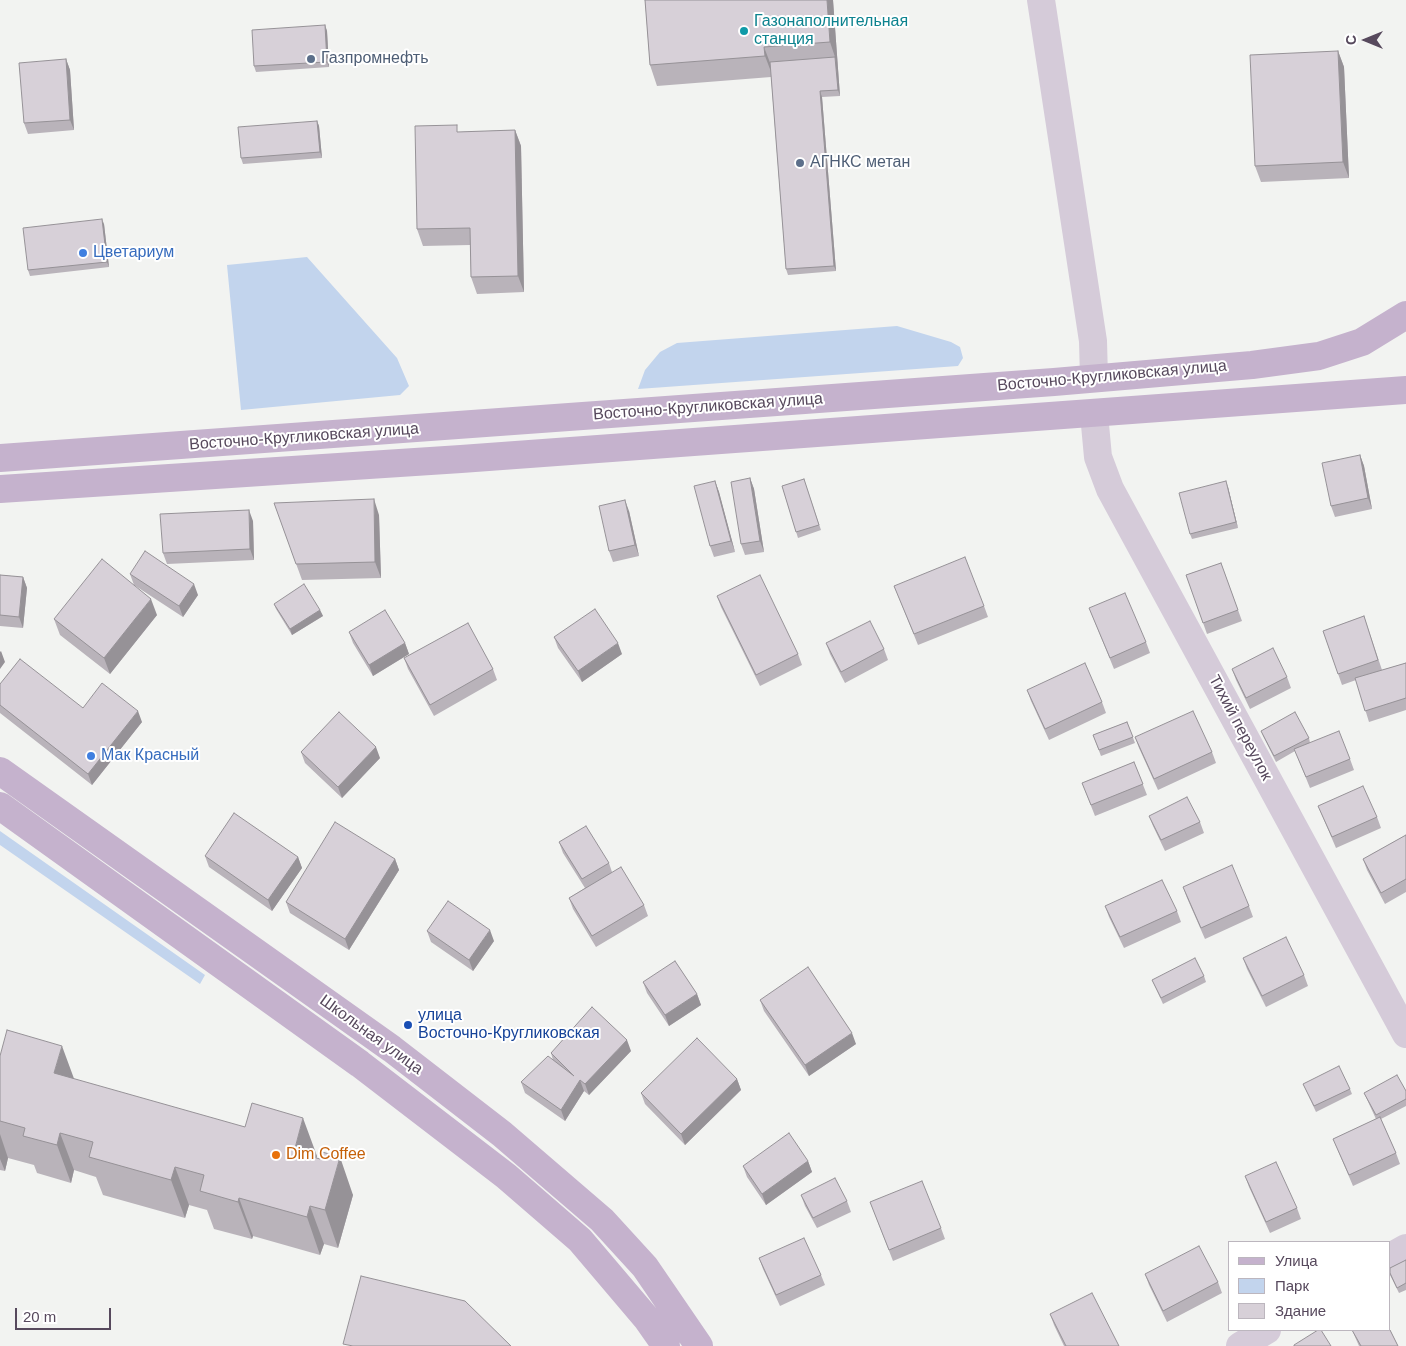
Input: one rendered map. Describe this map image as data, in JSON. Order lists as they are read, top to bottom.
{
  "streets": {
    "main road": ["Восточно-Кругликовская улица", "Школьная улица"],
    "street": ["Тихий переулок"]
  },
  "crossings": [
    ["Восточно-Кругликовская улица", "Тихий переулок"]
  ],
  "places": [
    "Газонаполнительная станция",
    "Газпромнефть",
    "АГНКС метан",
    "Цветариум",
    "Мак Красный",
    "улица Восточно-Кругликовская",
    "Dim Coffee"
  ],
  "legend": ["Улица", "Парк", "Здание"],
  "scale_bar": "20 m",
  "north": "left"
}
